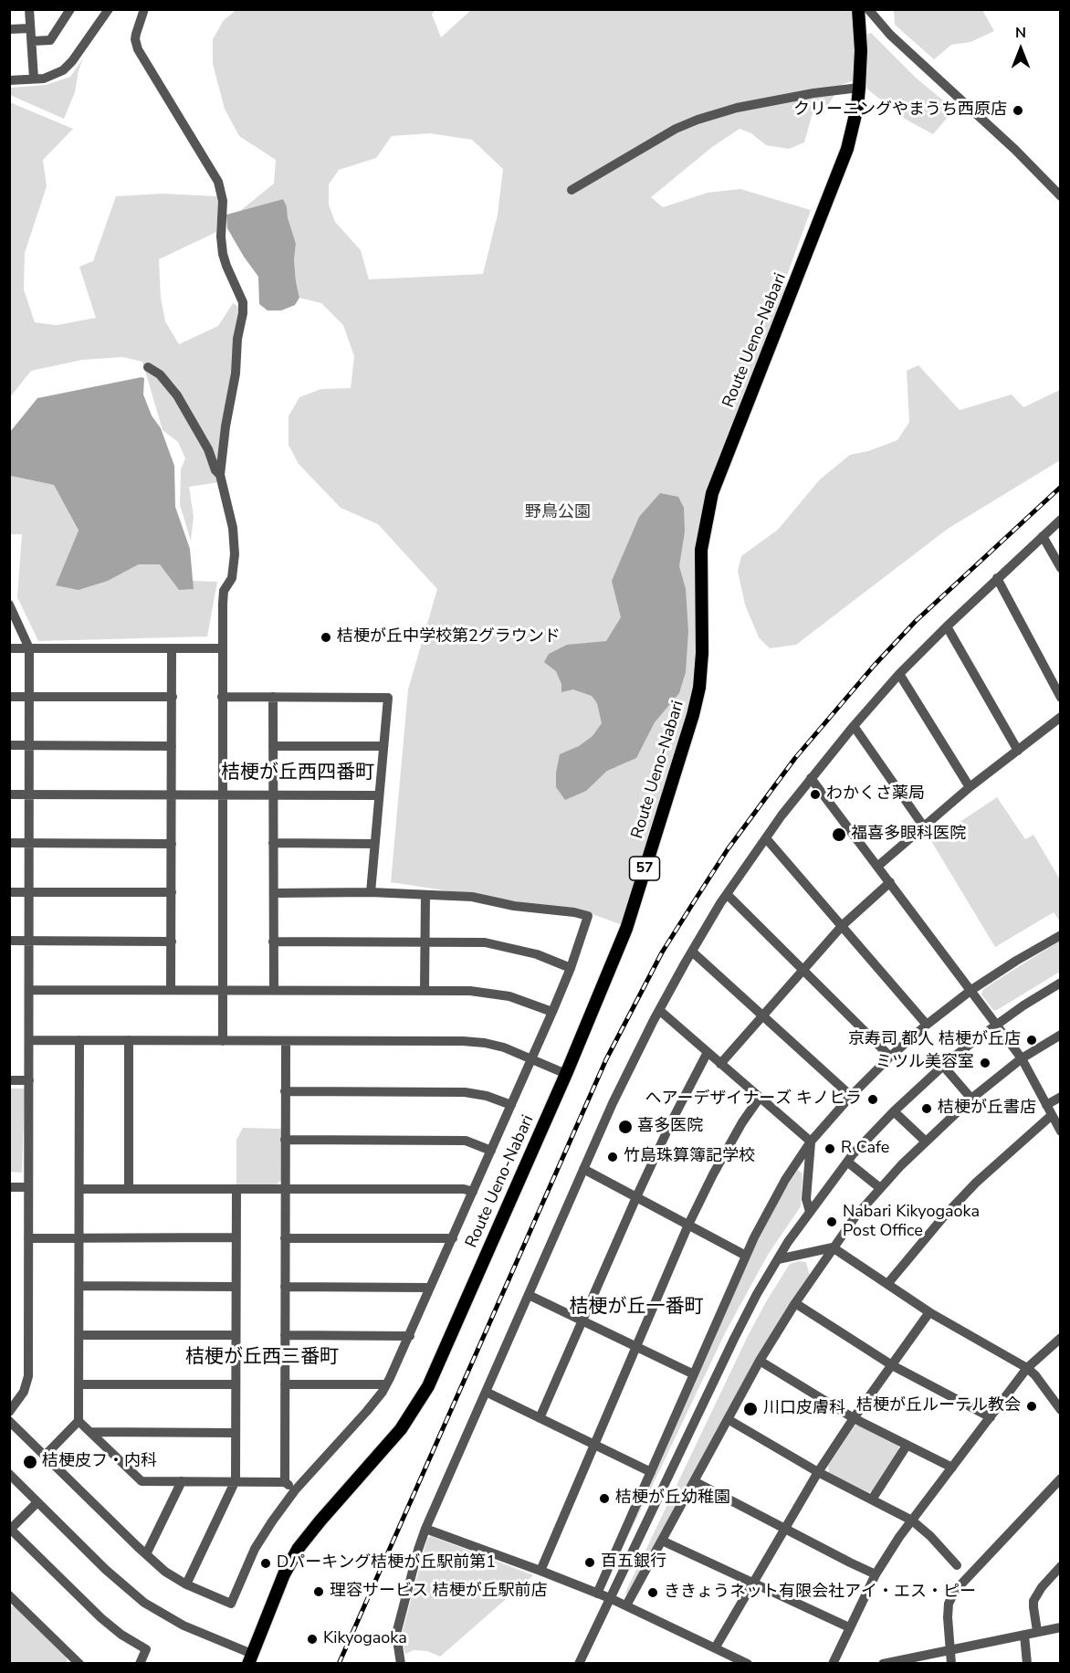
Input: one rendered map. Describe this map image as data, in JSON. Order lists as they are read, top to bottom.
{
  "streets": {
    "main road": ["Route Ueno-Nabari", "57"]
  },
  "districts": ["桔梗が丘西四番町", "桔梗が丘一番町", "桔梗が丘西三番町"],
  "parks": ["野鳥公園"],
  "places": [
    "クリーニングやまうち西原店",
    "桔梗が丘中学校第2グラウンド",
    "わかくさ薬局",
    "福喜多眼科医院",
    "京寿司 都人 桔梗が丘店",
    "ミツル美容室",
    "ヘアーデザイナーズ キノヒラ",
    "桔梗が丘書店",
    "喜多医院",
    "R Cafe",
    "竹島珠算簿記学校",
    "Nabari Kikyogaoka Post Office",
    "桔梗が丘ルーテル教会",
    "川口皮膚科",
    "桔梗皮フ・内科",
    "桔梗が丘幼稚園",
    "百五銀行",
    "Dパーキング桔梗が丘駅前第1",
    "理容サービス 桔梗が丘駅前店",
    "ききょうネット有限会社アイ・エス・ピー",
    "Kikyogaoka"
  ],
  "north": "top"
}
